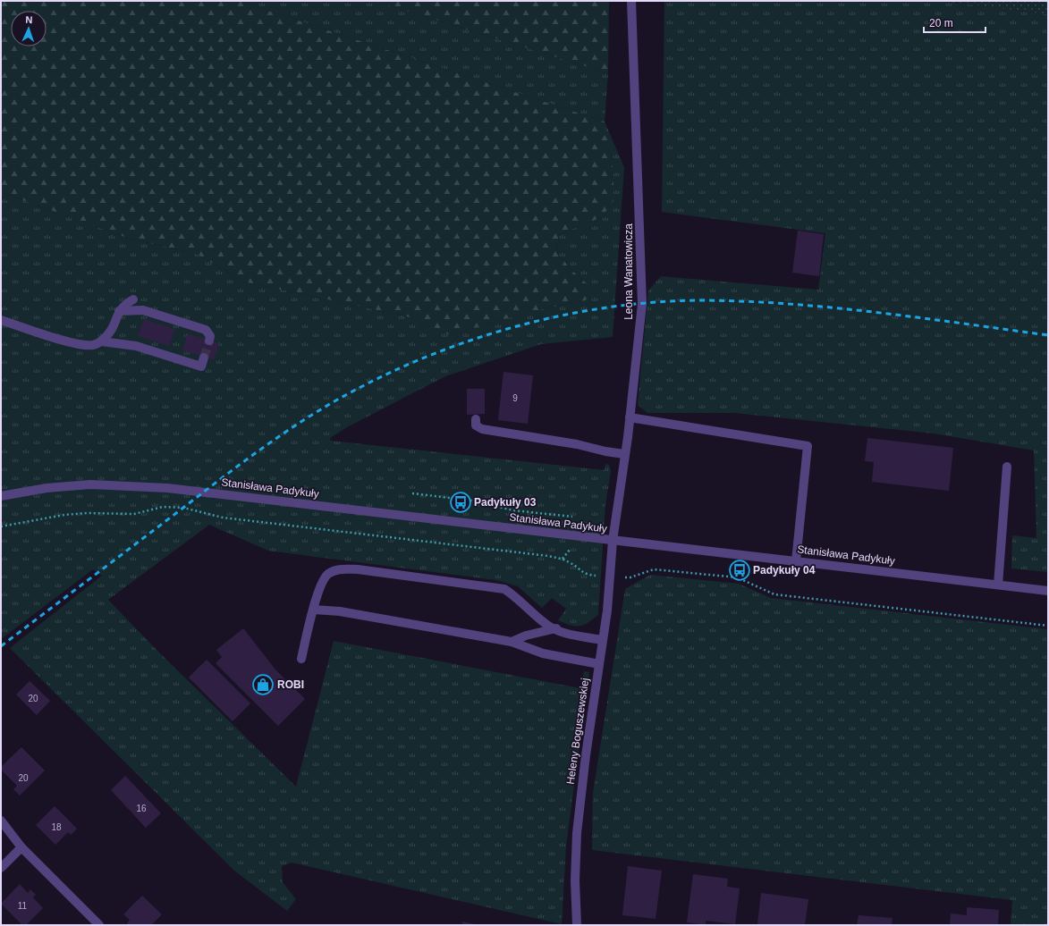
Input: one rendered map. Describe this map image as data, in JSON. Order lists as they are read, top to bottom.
{
  "streets": {
    "street": ["Leona Wanatowicza", "Stanisława Padykuły", "Heleny Boguszewskiej"]
  },
  "crossings": [
    ["Leona Wanatowicza", "Stanisława Padykuły"],
    ["Leona Wanatowicza", "Heleny Boguszewskiej"],
    ["Stanisława Padykuły", "Heleny Boguszewskiej"]
  ],
  "places": {
    "bus stop": ["Padykuły 03", "Padykuły 04"],
    "shop": ["ROBI"]
  },
  "house_numbers": [
    "9",
    "20",
    "20",
    "16",
    "18",
    "11"
  ],
  "scale_bar": "20 m",
  "north": "top"
}
